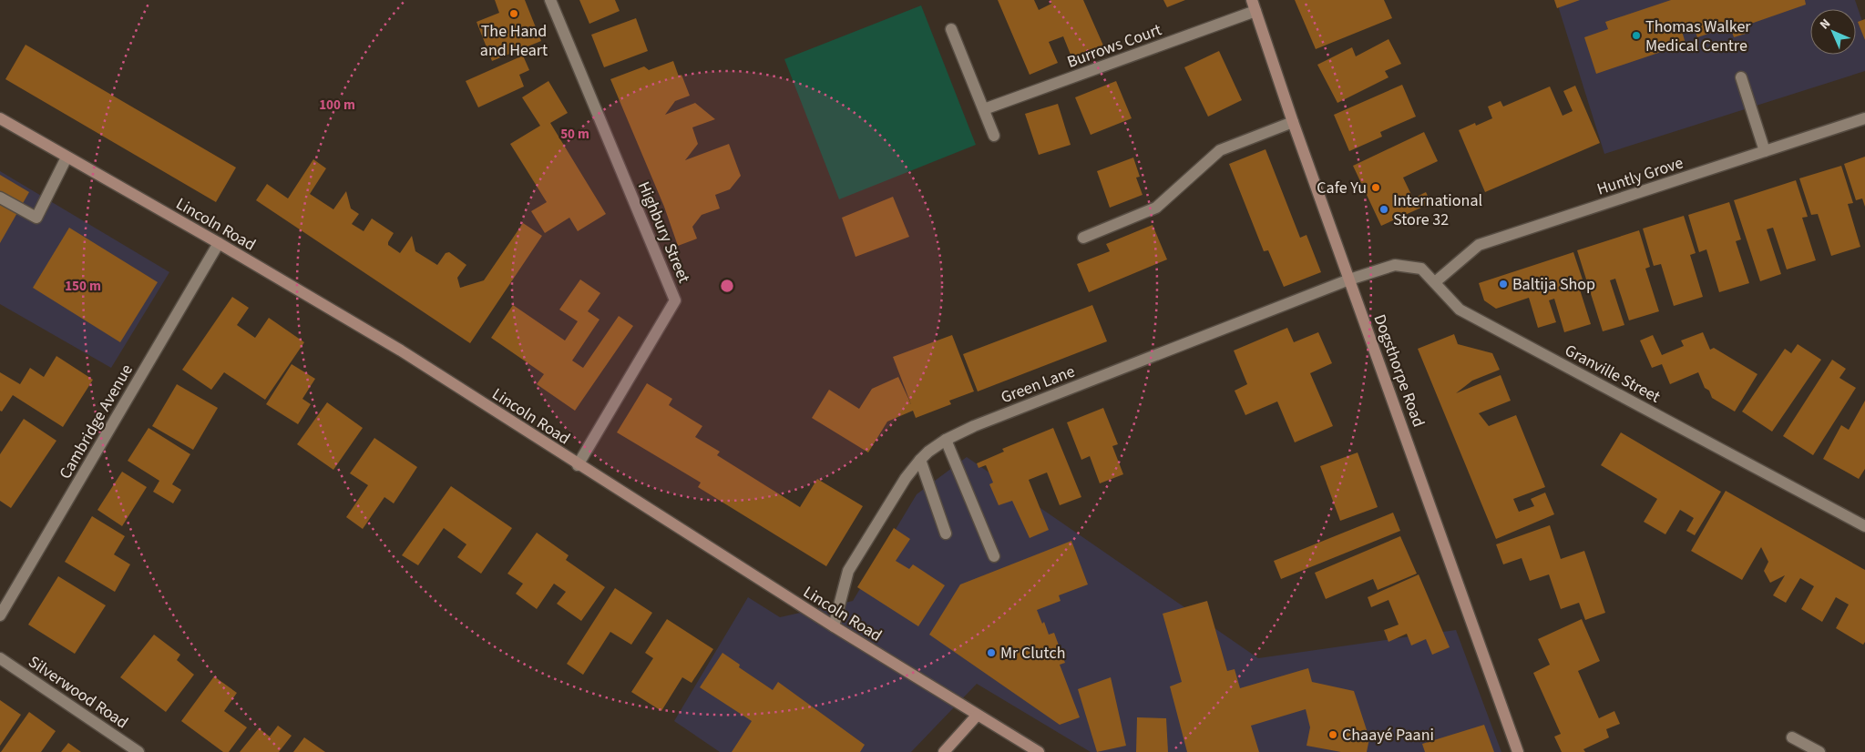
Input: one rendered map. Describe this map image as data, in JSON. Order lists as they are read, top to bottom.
{
  "streets": {
    "street": [
      "Burrows Court",
      "Huntly Grove",
      "Lincoln Road",
      "Highbury Street",
      "Dogsthorpe Road",
      "Granville Street",
      "Green Lane",
      "Cambridge Avenue",
      "Silverwood Road"
    ]
  },
  "crossings": [
    ["Burrows Court", "Dogsthorpe Road"],
    ["Huntly Grove", "Granville Street"],
    ["Lincoln Road", "Highbury Street"],
    ["Lincoln Road", "Green Lane"],
    ["Lincoln Road", "Cambridge Avenue"],
    ["Dogsthorpe Road", "Granville Street"],
    ["Dogsthorpe Road", "Green Lane"],
    ["Granville Street", "Green Lane"]
  ],
  "places": [
    "The Hand and Heart",
    "Thomas Walker Medical Centre",
    "Cafe Yu",
    "International Store 32",
    "Baltija Shop",
    "Mr Clutch",
    "Chaayé Paani"
  ],
  "north": "top left",
  "rings": ["100 m", "50 m", "150 m"]
}
